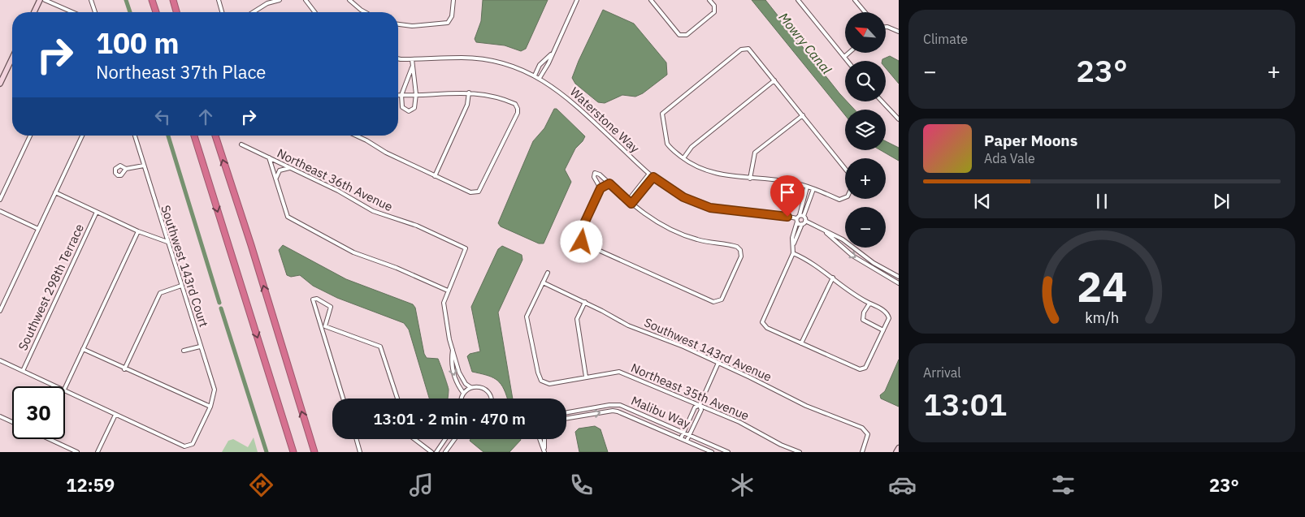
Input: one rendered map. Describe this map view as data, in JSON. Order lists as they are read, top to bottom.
{
  "streets": {
    "street": [
      "Waterstone Way",
      "Northeast 36th Avenue",
      "Southwest 143rd Court",
      "Southwest 298th Terrace",
      "Southwest 143rd Avenue",
      "Northeast 35th Avenue",
      "Malibu Way"
    ]
  },
  "crossings": [
    ["Southwest 143rd Avenue", "Northeast 35th Avenue"]
  ],
  "water": ["Mowry Canal"],
  "north": "top left",
  "page": {
    "tile": [
      "Climate",
      ["Arrival", "13:01"]
    ],
    "map_buttons": ["+", "−"],
    "turn": ["100 m", "Northeast 37th Place"],
    "heat": ["−", "23°", "+"],
    "song": ["Paper Moons", "Ada Vale"],
    "limit": "30",
    "trip": "13:01 · 2 min · 470 m",
    "tabs": ["12:59", "23°"],
    "gauge": ["24", "km/h"]
  }
}
